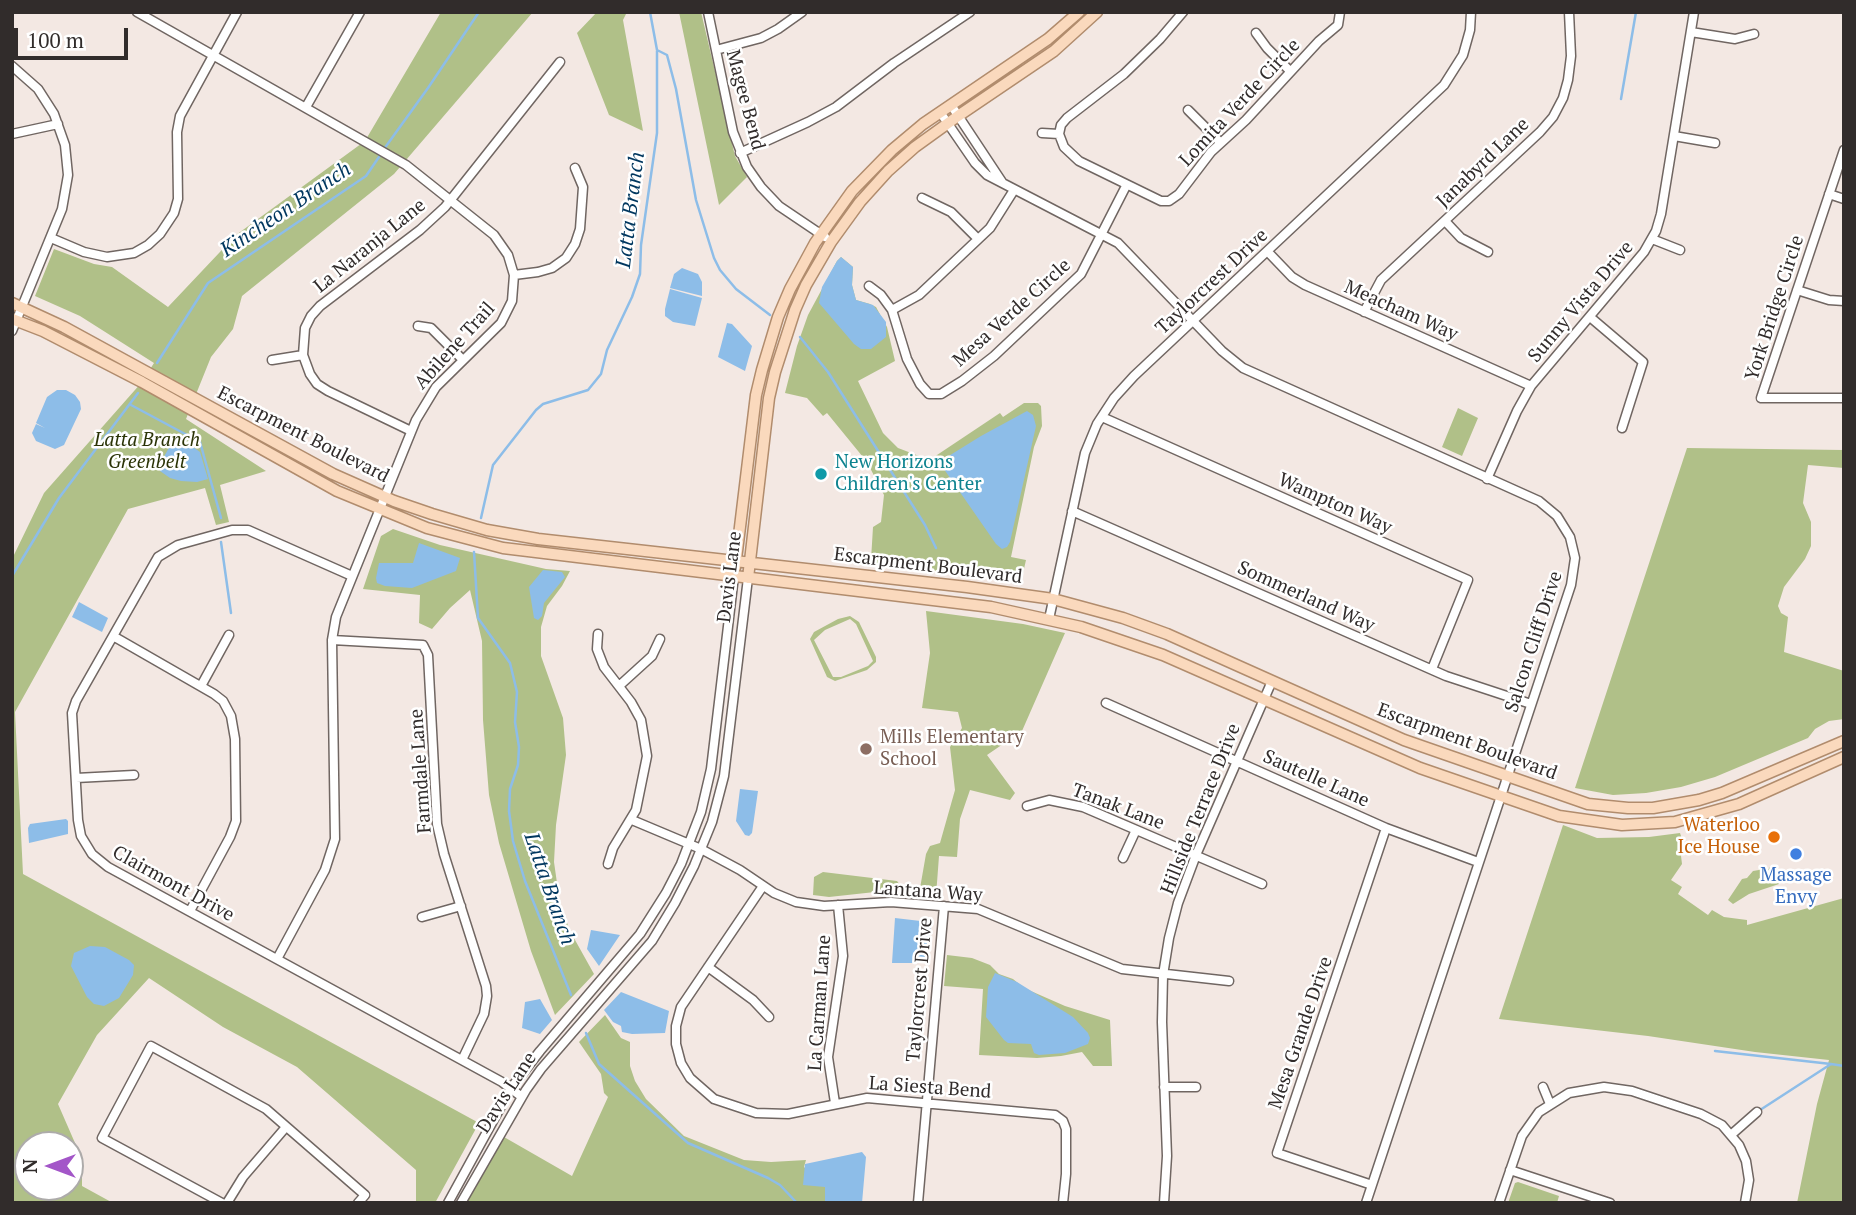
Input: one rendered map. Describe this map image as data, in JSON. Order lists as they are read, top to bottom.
{
  "streets": {
    "main road": ["Escarpment Boulevard", "Davis Lane"],
    "street": [
      "Magee Bend",
      "Lomita Verde Circle",
      "Janabyrd Lane",
      "La Naranja Lane",
      "Taylorcrest Drive",
      "Sunny Vista Drive",
      "York Bridge Circle",
      "Meacham Way",
      "Mesa Verde Circle",
      "Abilene Trail",
      "Wampton Way",
      "Sommerland Way",
      "Salcon Cliff Drive",
      "Farmdale Lane",
      "Sautelle Lane",
      "Tanak Lane",
      "Hillside Terrace Drive",
      "Clairmont Drive",
      "Lantana Way",
      "La Carman Lane",
      "Mesa Grande Drive",
      "La Siesta Bend"
    ]
  },
  "crossings": [
    ["Magee Bend", "Davis Lane"],
    ["Lomita Verde Circle", "Mesa Verde Circle"],
    ["Janabyrd Lane", "Meacham Way"],
    ["Taylorcrest Drive", "Meacham Way"],
    ["Taylorcrest Drive", "Escarpment Boulevard"],
    ["Taylorcrest Drive", "Wampton Way"],
    ["Taylorcrest Drive", "Sommerland Way"],
    ["Taylorcrest Drive", "Salcon Cliff Drive"],
    ["Taylorcrest Drive", "Lantana Way"],
    ["Taylorcrest Drive", "La Siesta Bend"],
    ["Sunny Vista Drive", "Meacham Way"],
    ["Sunny Vista Drive", "Salcon Cliff Drive"],
    ["Mesa Verde Circle", "Salcon Cliff Drive"],
    ["Abilene Trail", "Escarpment Boulevard"],
    ["Abilene Trail", "Farmdale Lane"],
    ["Abilene Trail", "Clairmont Drive"],
    ["Escarpment Boulevard", "Davis Lane"],
    ["Escarpment Boulevard", "Salcon Cliff Drive"],
    ["Escarpment Boulevard", "Hillside Terrace Drive"],
    ["Wampton Way", "Sommerland Way"],
    ["Davis Lane", "Salcon Cliff Drive"],
    ["Davis Lane", "Clairmont Drive"],
    ["Davis Lane", "Lantana Way"],
    ["Sommerland Way", "Salcon Cliff Drive"],
    ["Salcon Cliff Drive", "Sautelle Lane"],
    ["Salcon Cliff Drive", "Mesa Grande Drive"],
    ["Farmdale Lane", "Clairmont Drive"],
    ["Sautelle Lane", "Hillside Terrace Drive"],
    ["Sautelle Lane", "Mesa Grande Drive"],
    ["Tanak Lane", "Hillside Terrace Drive"],
    ["Hillside Terrace Drive", "Lantana Way"],
    ["Lantana Way", "La Carman Lane"],
    ["Lantana Way", "La Siesta Bend"],
    ["La Carman Lane", "La Siesta Bend"]
  ],
  "water": ["Kincheon Branch", "Latta Branch"],
  "parks": ["Latta Branch Greenbelt"],
  "places": [
    "New Horizons Children's Center",
    "Mills Elementary School",
    "Waterloo Ice House",
    "Massage Envy"
  ],
  "scale_bar": "100 m",
  "north": "left"
}
